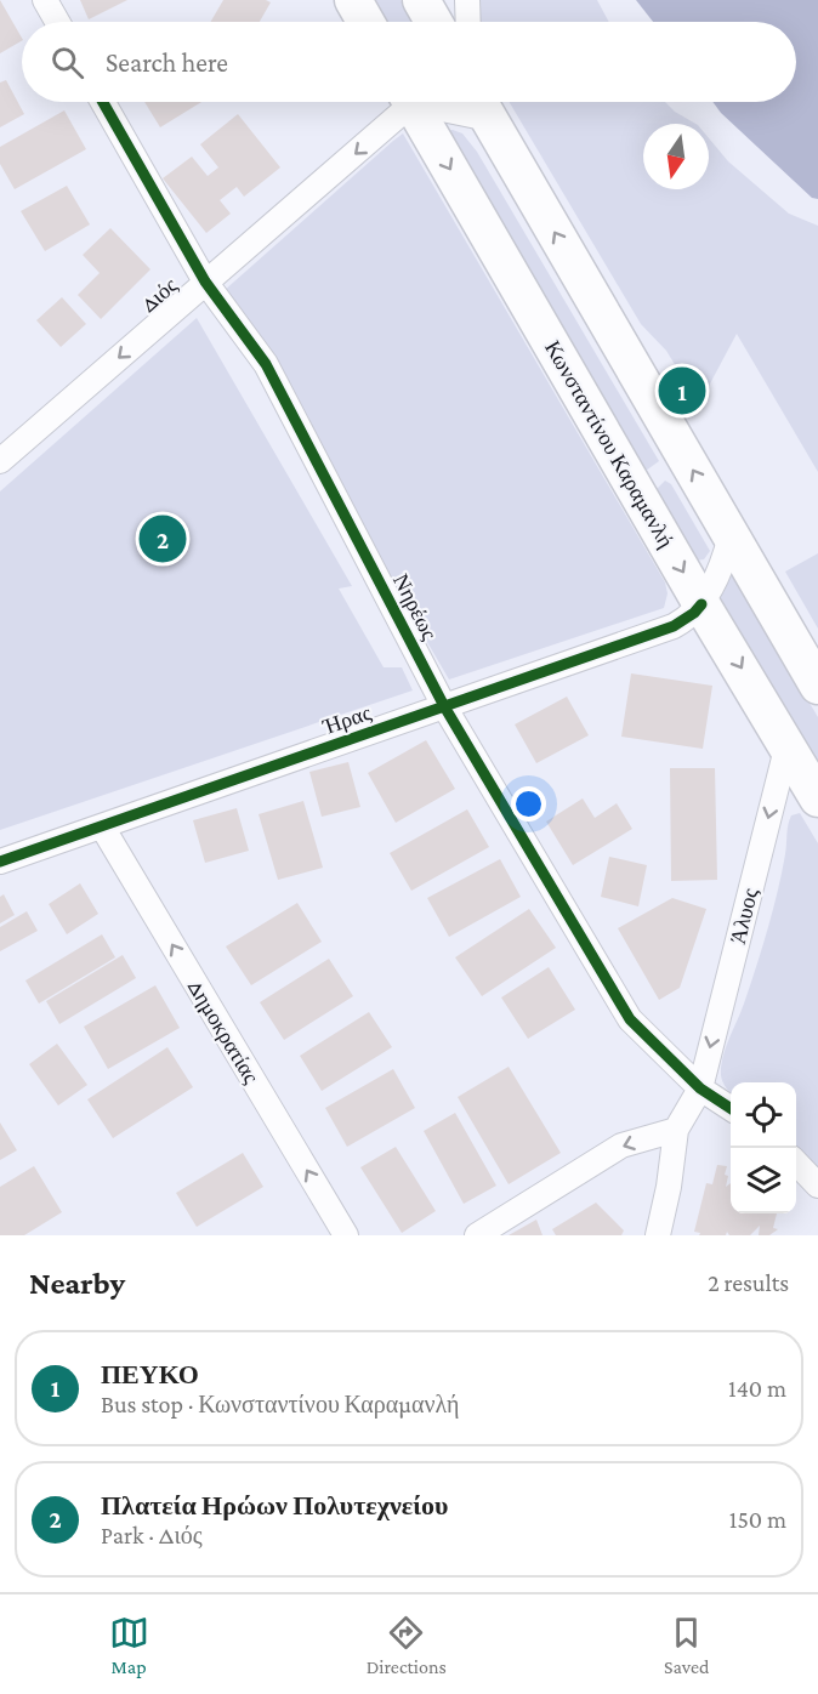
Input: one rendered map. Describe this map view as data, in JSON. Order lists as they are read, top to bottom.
{
  "streets": {
    "highway": ["Κωνσταντίνου Καραμανλή"],
    "street": [
      "Διός",
      "Νηρέως",
      "Ήρας",
      "Άλυος",
      "Δημοκρατίας"
    ]
  },
  "crossings": [
    ["Διός", "Νηρέως"],
    ["Κωνσταντίνου Καραμανλή", "Ήρας"],
    ["Κωνσταντίνου Καραμανλή", "Άλυος"],
    ["Νηρέως", "Ήρας"],
    ["Νηρέως", "Άλυος"],
    ["Ήρας", "Δημοκρατίας"]
  ],
  "one_way": ["Διός", "Άλυος", "Δημοκρατίας"],
  "north": "bottom",
  "page": {
    "search": "Search here",
    "pins": ["1", "2"],
    "heading": ["Nearby", "2 results"],
    "list": [
      {
        "mark": "1",
        "name": "ΠΕΥΚΟ",
        "note": "Bus stop · Κωνσταντίνου Καραμανλή",
        "value": "140 m"
      },
      {
        "mark": "2",
        "name": "Πλατεία Ηρώων Πολυτεχνείου",
        "note": "Park · Διός",
        "value": "150 m"
      }
    ],
    "nav": ["Map", "Directions", "Saved"]
  }
}
